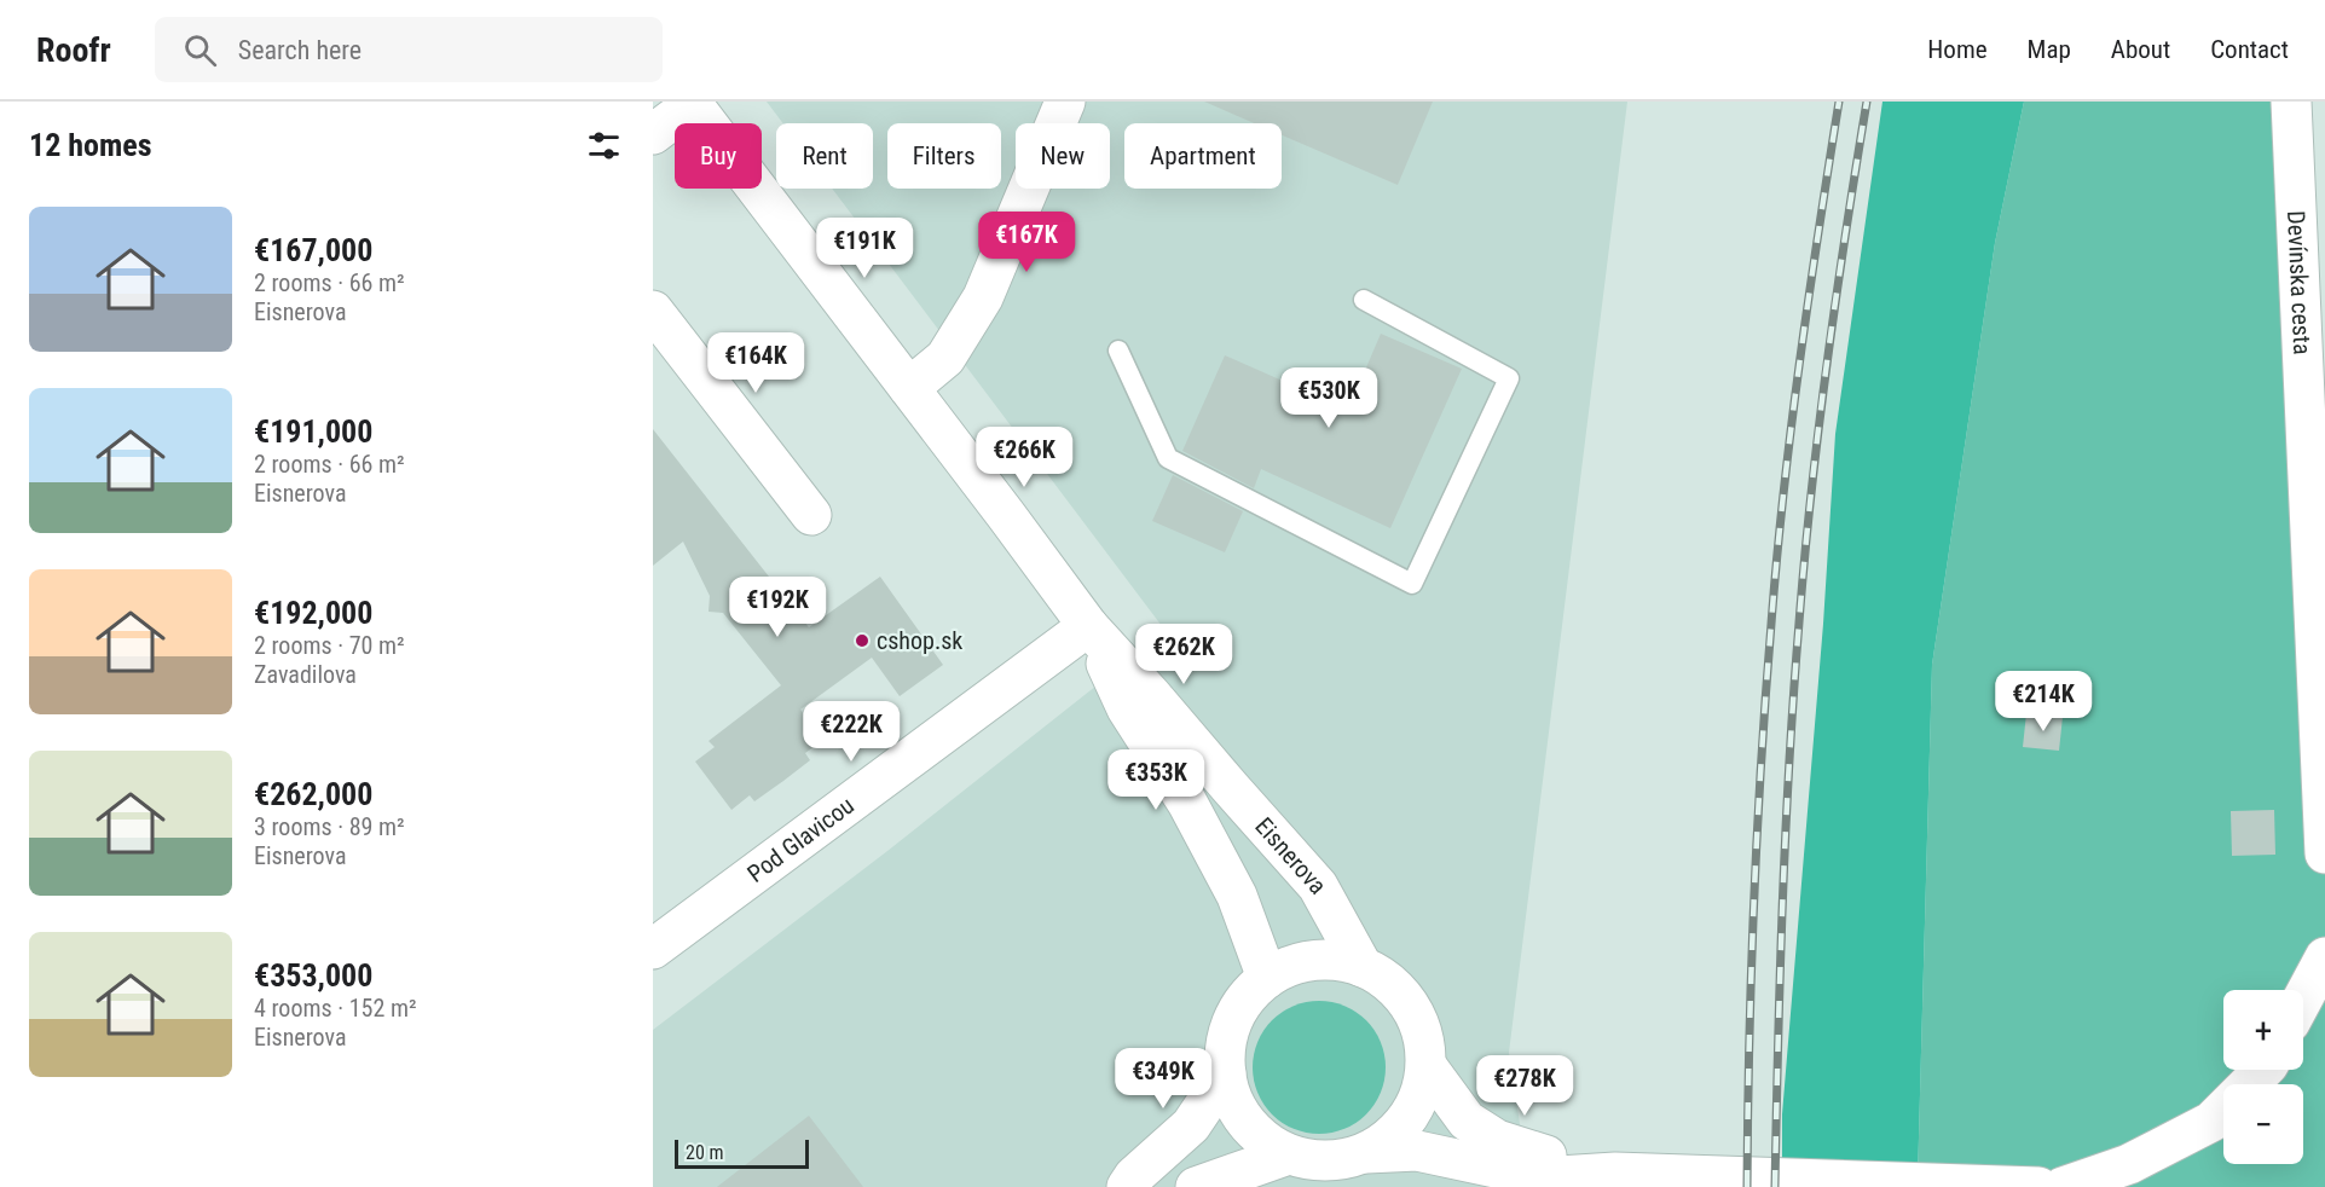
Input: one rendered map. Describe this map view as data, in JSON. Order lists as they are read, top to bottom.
{
  "streets": {
    "street": ["Devínska cesta", "Pod Glavicou", "Eisnerova"]
  },
  "crossings": [
    ["Pod Glavicou", "Eisnerova"]
  ],
  "places": ["cshop.sk"],
  "scale_bar": "20 m",
  "page": {
    "header": "Roofr",
    "search": "Search here",
    "nav": [
      "Home",
      "Map",
      "About",
      "Contact"
    ],
    "heading": "12 homes",
    "chip": [
      "Buy",
      "Rent",
      "Filters",
      "New",
      "Apartment"
    ],
    "list": [
      {
        "name": "€167,000",
        "note": "2 rooms · 66 m² · Eisnerova"
      },
      {
        "name": "€191,000",
        "note": "2 rooms · 66 m² · Eisnerova"
      },
      {
        "name": "€192,000",
        "note": "2 rooms · 70 m² · Zavadilova"
      },
      {
        "name": "€262,000",
        "note": "3 rooms · 89 m² · Eisnerova"
      },
      {
        "name": "€353,000",
        "note": "4 rooms · 152 m² · Eisnerova"
      }
    ],
    "price": [
      "€167K",
      "€191K",
      "€164K",
      "€530K",
      "€266K",
      "€192K",
      "€262K",
      "€214K",
      "€222K",
      "€353K",
      "€349K",
      "€278K"
    ],
    "map_buttons": ["+", "−"],
    "scale": "20 m"
  }
}
